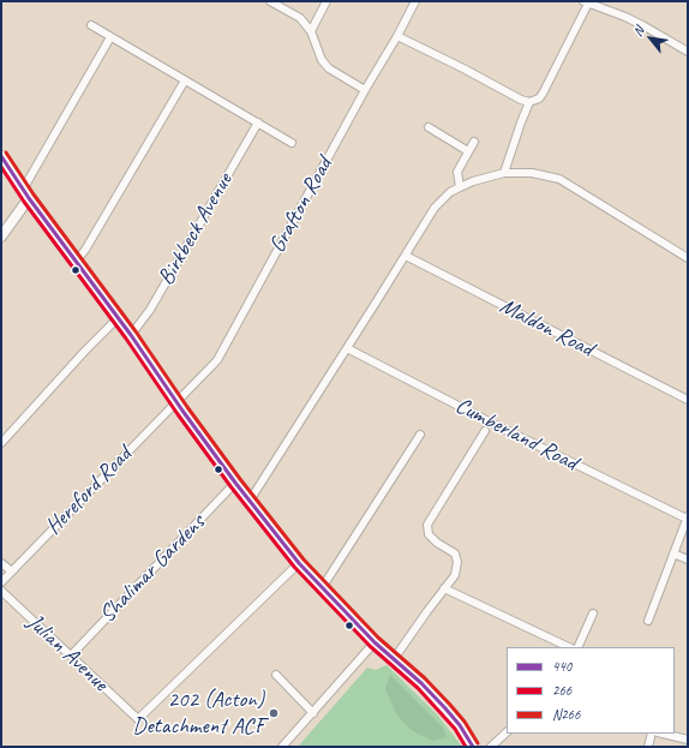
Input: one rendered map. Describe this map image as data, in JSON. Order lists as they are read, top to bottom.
{
  "streets": {
    "street": [
      "Grafton Road",
      "Birkbeck Avenue",
      "Maldon Road",
      "Cumberland Road",
      "Hereford Road",
      "Shalimar Gardens",
      "Julian Avenue"
    ]
  },
  "crossings": [
    ["Grafton Road", "Hereford Road"],
    ["Shalimar Gardens", "Julian Avenue"]
  ],
  "places": ["202 (Acton) Detachment ACF"],
  "lines": ["transit line N266", "transit line 440", "transit line 266"],
  "legend": ["440", "266", "N266"],
  "north": "top left"
}
